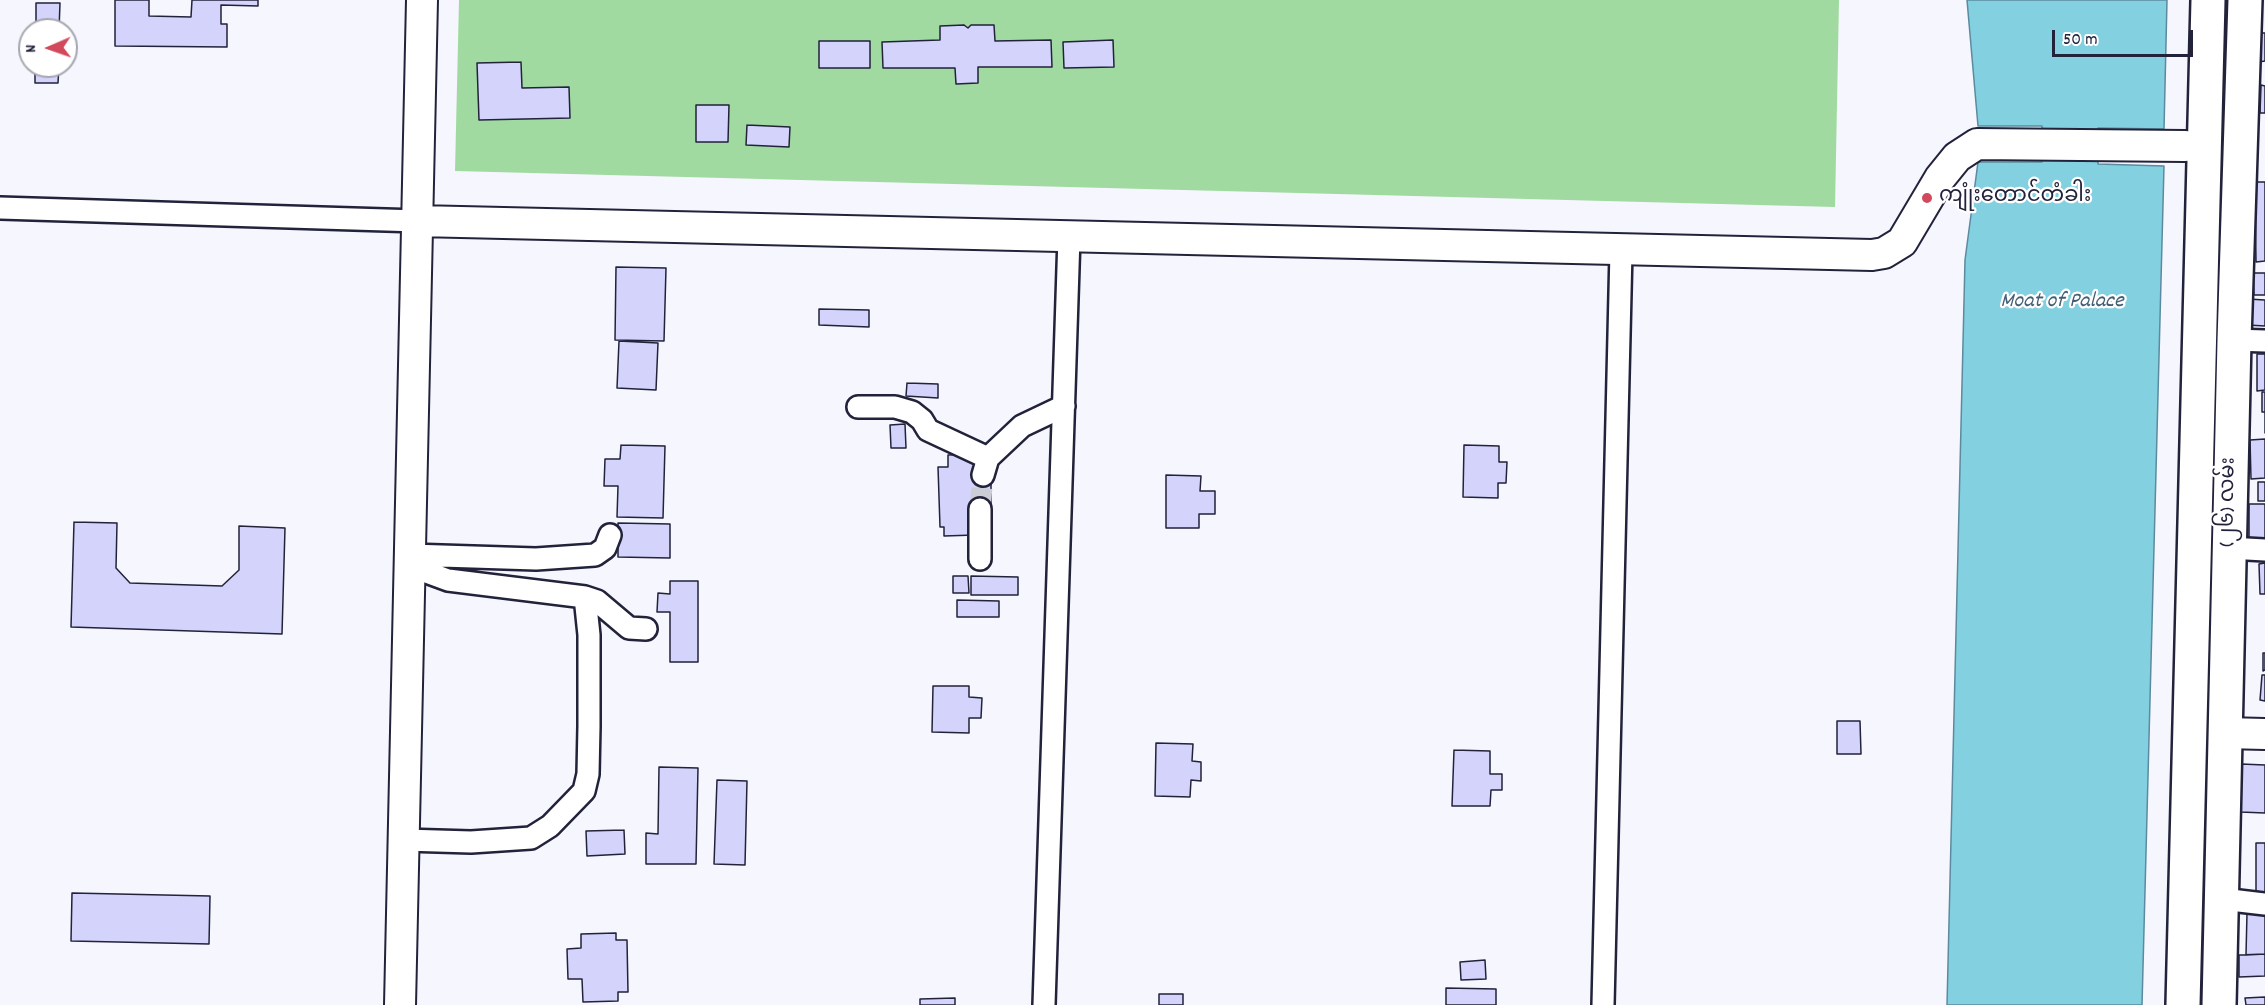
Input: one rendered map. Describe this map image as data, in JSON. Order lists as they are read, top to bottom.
{
  "streets": {
    "main road": ["(၂၆) လမ်း"]
  },
  "water": ["Moat of Palace"],
  "places": ["ကျုံးတောင်တံခါး"],
  "scale_bar": "50 m",
  "north": "left"
}
